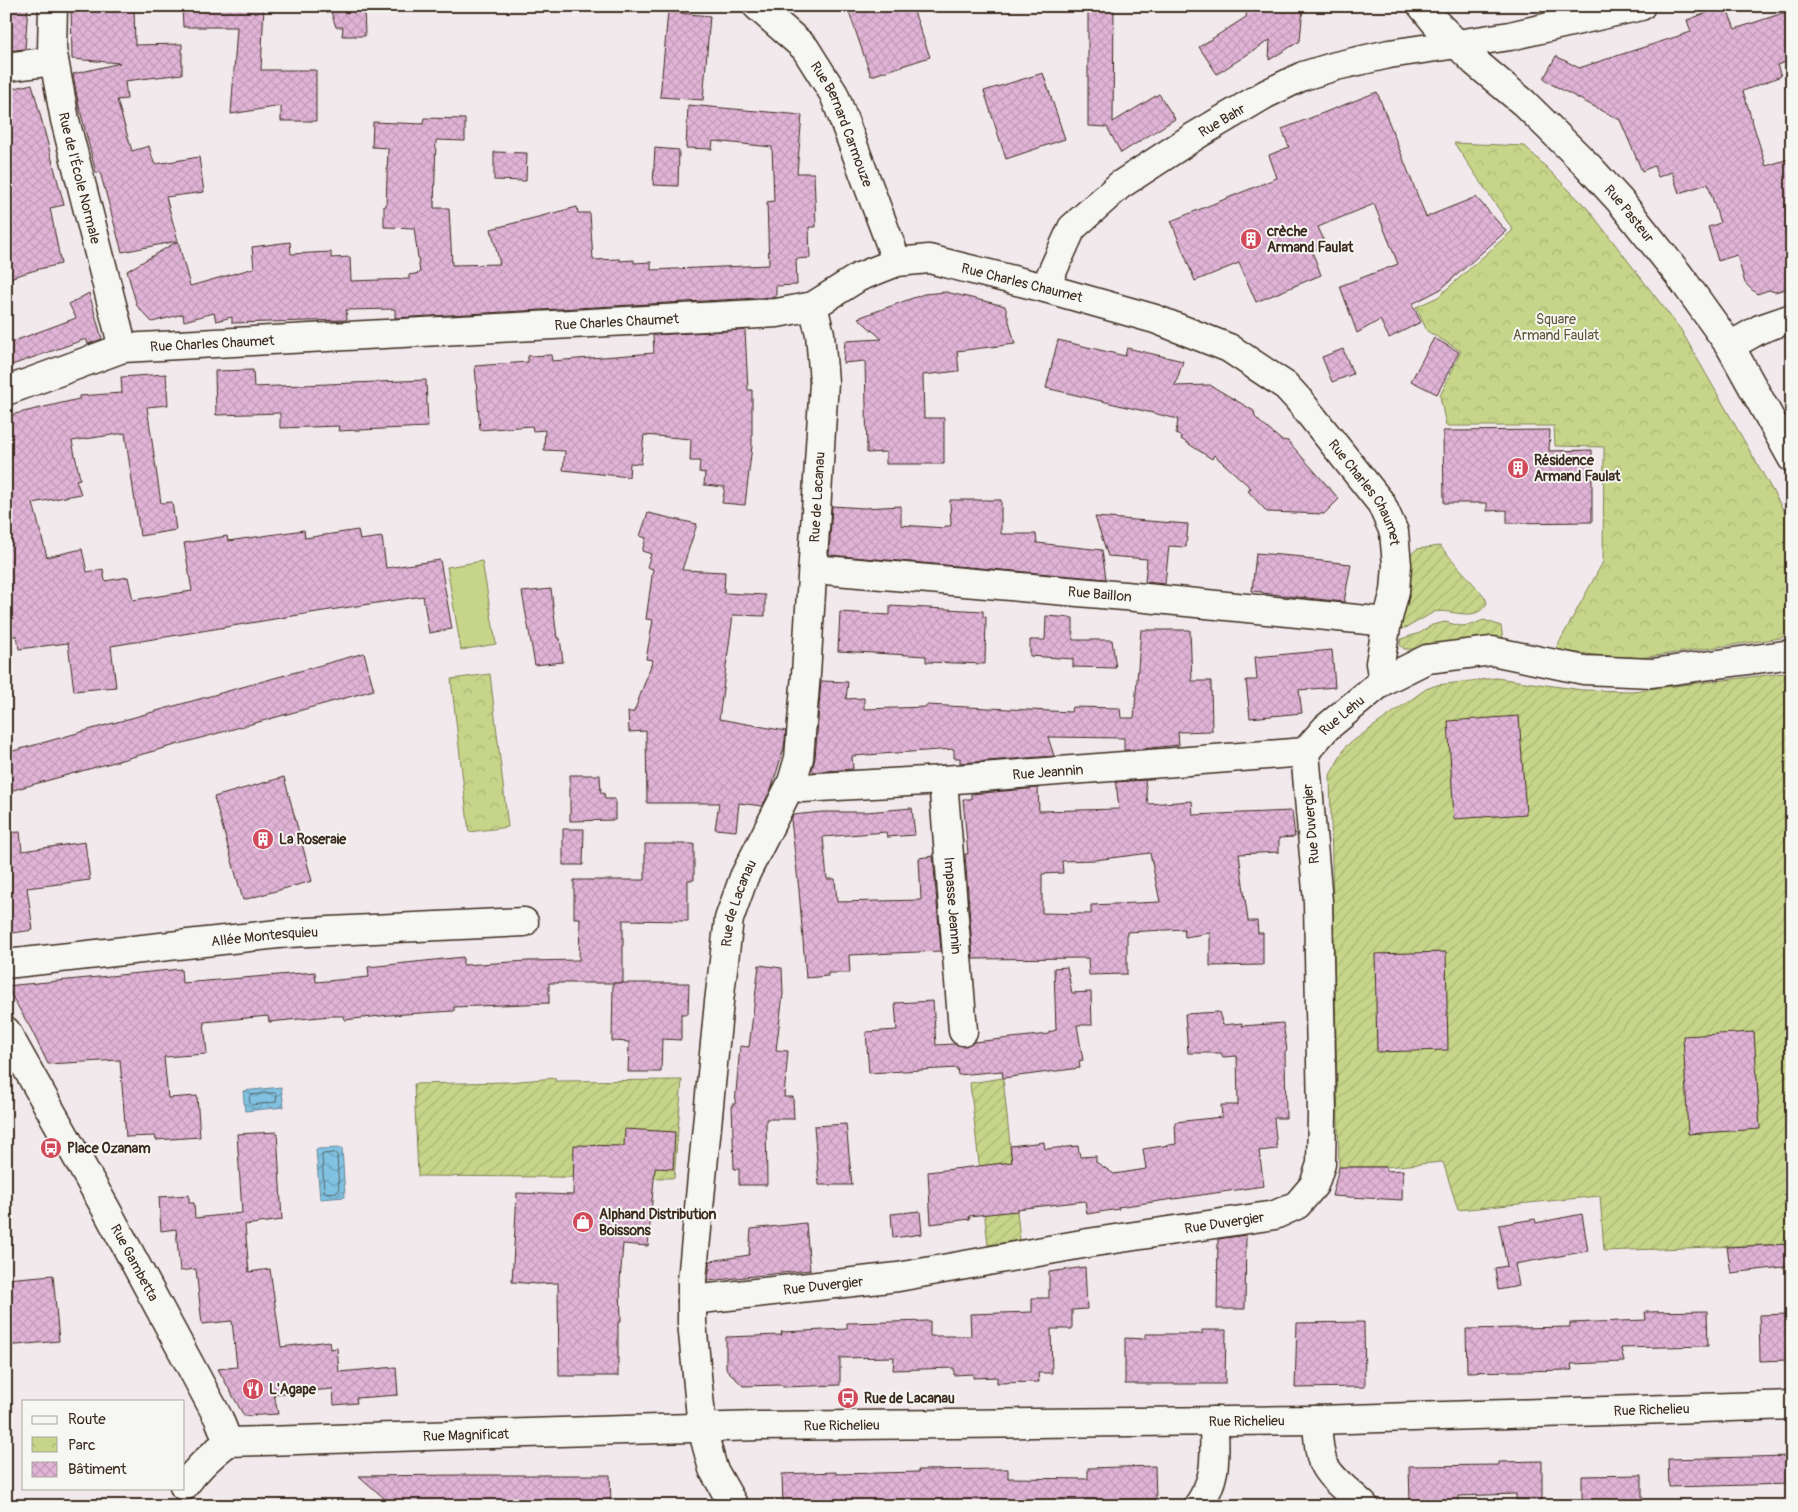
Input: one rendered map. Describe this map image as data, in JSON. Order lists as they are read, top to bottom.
{
  "streets": {
    "street": [
      "Rue Bahr",
      "Rue Bernard Carmouze",
      "Rue de l'École Normale",
      "Rue Pasteur",
      "Rue Charles Chaumet",
      "Rue de Lacanau",
      "Rue Baillon",
      "Rue Lehu",
      "Rue Jeannin",
      "Rue Duvergier",
      "Impasse Jeannin",
      "Allée Montesquieu",
      "Rue Gambetta",
      "Rue Richelieu",
      "Rue Magnificat"
    ]
  },
  "crossings": [
    ["Rue Bahr", "Rue Pasteur"],
    ["Rue Bahr", "Rue Charles Chaumet"],
    ["Rue Bernard Carmouze", "Rue Charles Chaumet"],
    ["Rue de l'École Normale", "Rue Charles Chaumet"],
    ["Rue Charles Chaumet", "Rue de Lacanau"],
    ["Rue Charles Chaumet", "Rue Baillon"],
    ["Rue Charles Chaumet", "Rue Lehu"],
    ["Rue de Lacanau", "Rue Baillon"],
    ["Rue de Lacanau", "Rue Jeannin"],
    ["Rue de Lacanau", "Rue Duvergier"],
    ["Rue de Lacanau", "Rue Richelieu"],
    ["Rue de Lacanau", "Rue Magnificat"],
    ["Rue Lehu", "Rue Jeannin"],
    ["Rue Lehu", "Rue Duvergier"],
    ["Rue Jeannin", "Rue Duvergier"],
    ["Rue Jeannin", "Impasse Jeannin"],
    ["Rue Gambetta", "Rue Magnificat"],
    ["Rue Richelieu", "Rue Magnificat"]
  ],
  "parks": ["Square Armand Faulat"],
  "places": {
    "building": ["crèche Armand Faulat", "Résidence Armand Faulat", "La Roseraie"],
    "bus stop": ["Place Ozanam", "Rue de Lacanau"],
    "shop": ["Alphand Distribution Boissons"],
    "restaurant": ["L'Agape"]
  },
  "legend": ["Route", "Parc", "Bâtiment"]
}
